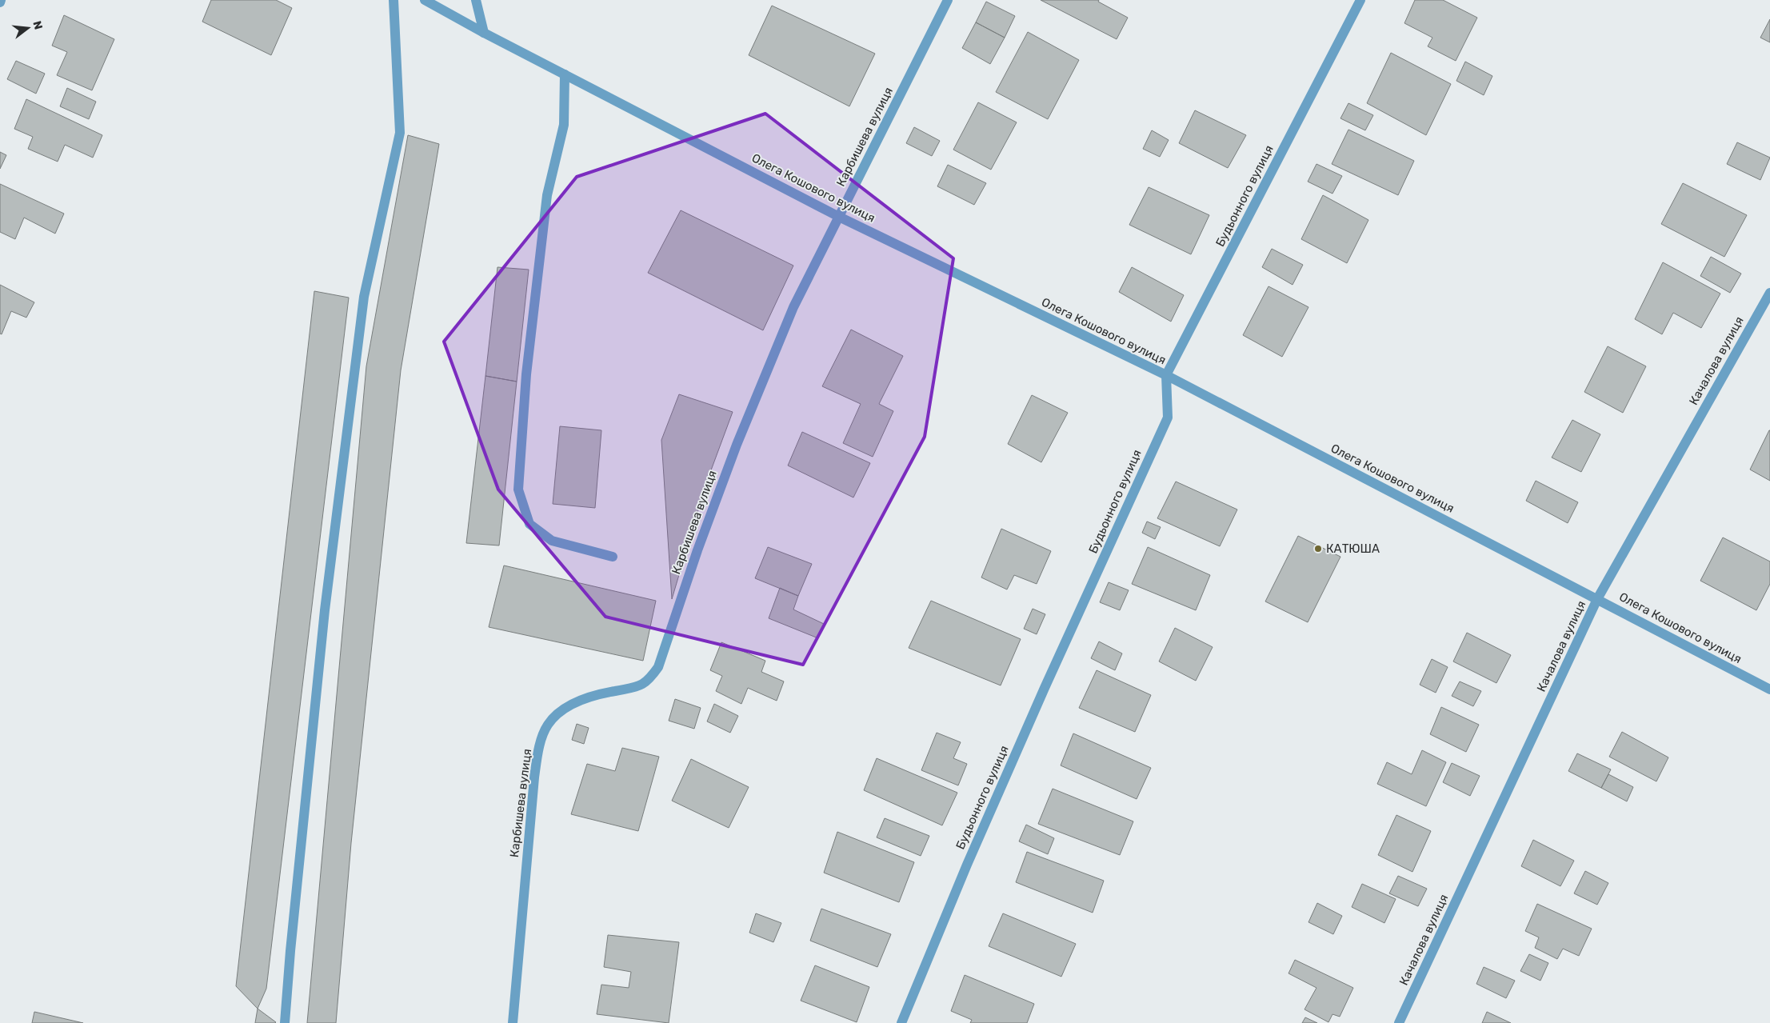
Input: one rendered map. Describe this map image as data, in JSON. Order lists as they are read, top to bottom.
{
  "streets": {
    "street": [
      "Карбишева вулиця",
      "Олега Кошового вулиця",
      "Будьонного вулиця",
      "Качалова вулиця"
    ]
  },
  "crossings": [
    ["Карбишева вулиця", "Олега Кошового вулиця"],
    ["Олега Кошового вулиця", "Будьонного вулиця"],
    ["Олега Кошового вулиця", "Качалова вулиця"]
  ],
  "places": ["КАТЮША"],
  "north": "right"
}
